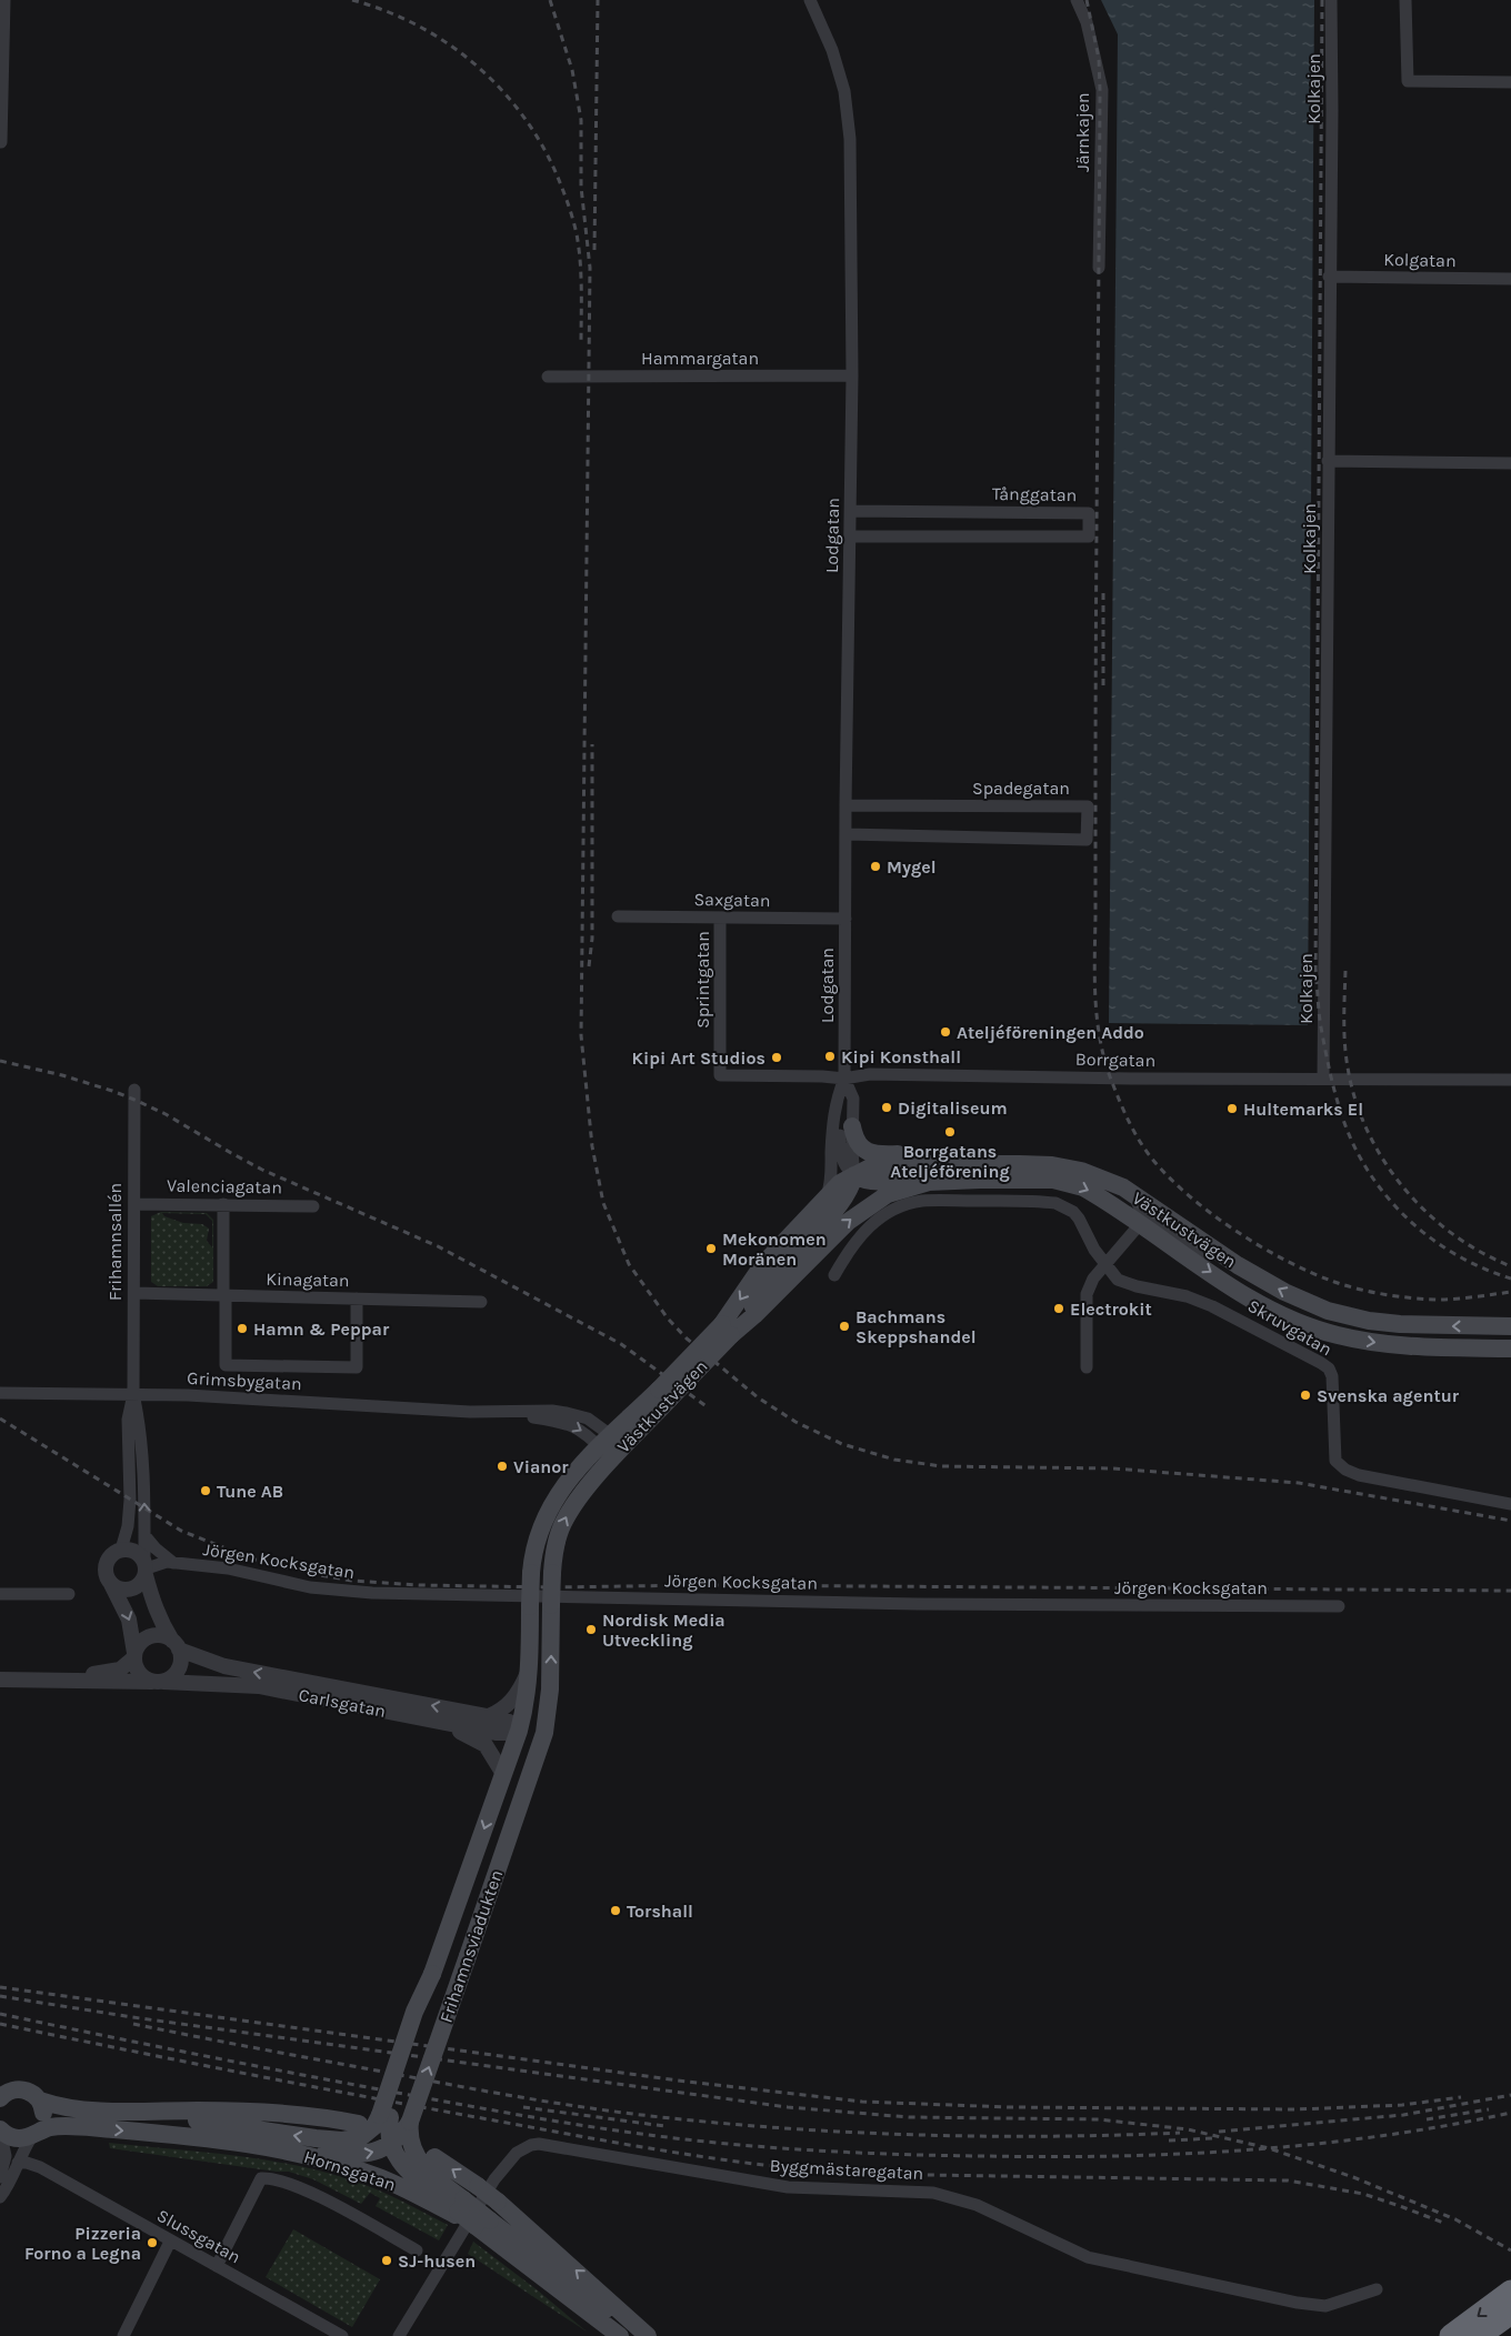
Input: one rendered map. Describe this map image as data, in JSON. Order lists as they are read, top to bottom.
{
  "streets": {
    "main road": [
      "Västkustvägen",
      "Carlsgatan",
      "Frihamnsviadukten",
      "Hornsgatan"
    ],
    "street": [
      "Kolkajen",
      "Järnkajen",
      "Kolgatan",
      "Hammargatan",
      "Tånggatan",
      "Lodgatan",
      "Spadegatan",
      "Saxgatan",
      "Sprintgatan",
      "Borrgatan",
      "Valenciagatan",
      "Frihamnsallén",
      "Kinagatan",
      "Skruvgatan",
      "Grimsbygatan",
      "Jörgen Kocksgatan",
      "Byggmästaregatan",
      "Slussgatan"
    ]
  },
  "crossings": [
    ["Kolkajen", "Kolgatan"],
    ["Kolkajen", "Borrgatan"],
    ["Hammargatan", "Lodgatan"],
    ["Tånggatan", "Lodgatan"],
    ["Lodgatan", "Spadegatan"],
    ["Lodgatan", "Saxgatan"],
    ["Lodgatan", "Borrgatan"],
    ["Lodgatan", "Västkustvägen"],
    ["Saxgatan", "Sprintgatan"],
    ["Sprintgatan", "Borrgatan"],
    ["Valenciagatan", "Frihamnsallén"],
    ["Västkustvägen", "Grimsbygatan"],
    ["Västkustvägen", "Carlsgatan"],
    ["Västkustvägen", "Frihamnsviadukten"],
    ["Frihamnsallén", "Kinagatan"],
    ["Frihamnsallén", "Grimsbygatan"],
    ["Frihamnsallén", "Jörgen Kocksgatan"],
    ["Frihamnsallén", "Carlsgatan"],
    ["Carlsgatan", "Frihamnsviadukten"],
    ["Frihamnsviadukten", "Hornsgatan"]
  ],
  "places": [
    "Mygel",
    "Ateljéföreningen Addo",
    "Kipi Konsthall",
    "Kipi Art Studios",
    "Digitaliseum",
    "Hultemarks El",
    "Borrgatans Ateljéförening",
    "Mekonomen Moränen",
    "Electrokit",
    "Bachmans Skeppshandel",
    "Hamn & Peppar",
    "Svenska agentur",
    "Vianor",
    "Tune AB",
    "Nordisk Media Utveckling",
    "Torshall",
    "Pizzeria Forno a Legna",
    "SJ-husen"
  ]
}
